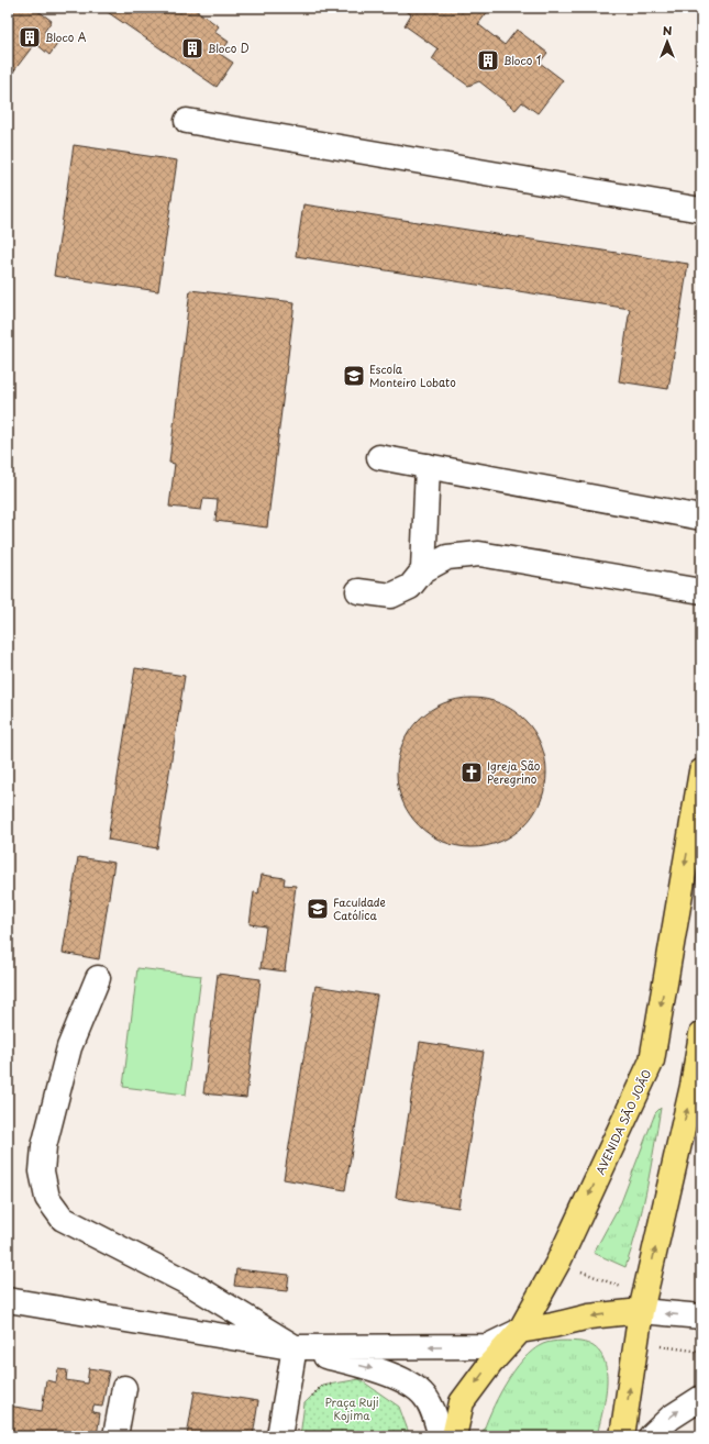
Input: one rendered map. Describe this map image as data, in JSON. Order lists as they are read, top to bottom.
{
  "streets": {
    "main road": ["AVENIDA SÃO JOÃO"]
  },
  "parks": ["Praça Ruji Kojima"],
  "places": {
    "building": ["Bloco A", "Bloco D", "Bloco 1"],
    "school or university": ["Escola Monteiro Lobato", "Faculdade Católica"],
    "church": ["Igreja São Peregrino"]
  },
  "north": "top"
}
